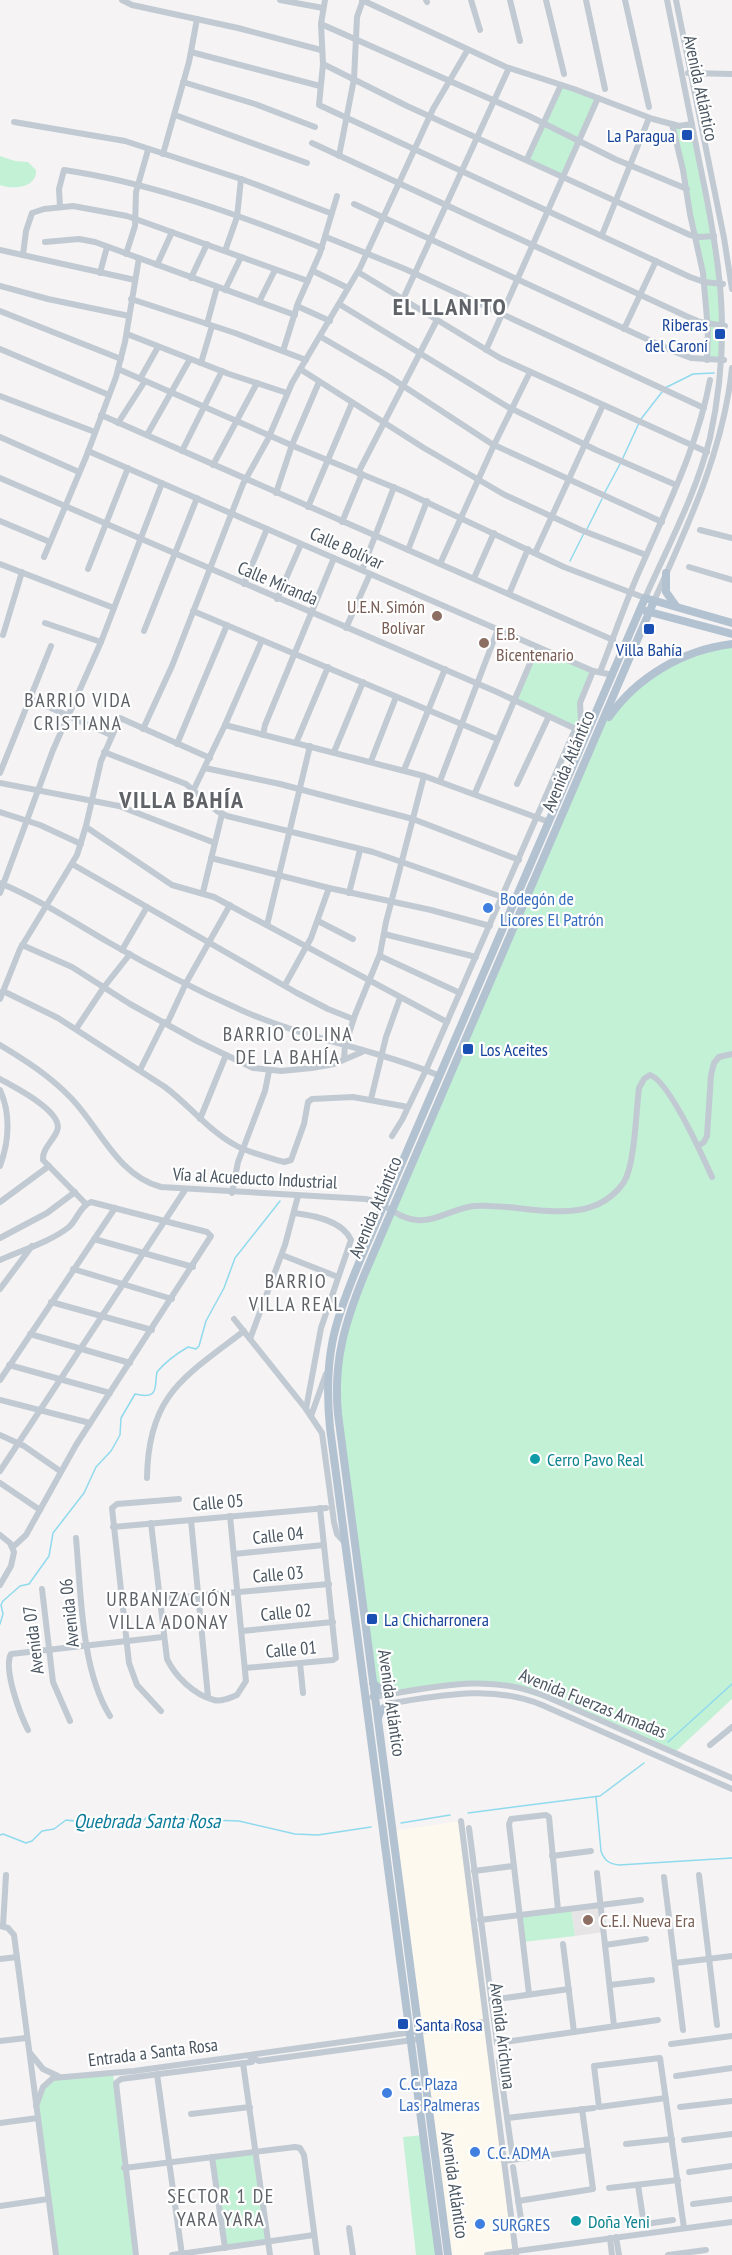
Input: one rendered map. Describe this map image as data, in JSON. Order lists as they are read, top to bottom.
{
  "streets": {
    "main road": ["Avenida Atlántico"],
    "street": [
      "Calle Bolívar",
      "Calle Miranda",
      "Vía al Acueducto Industrial",
      "Calle 05",
      "Calle 04",
      "Calle 03",
      "Calle 02",
      "Avenida 06",
      "Avenida 07",
      "Calle 01",
      "Avenida Fuerzas Armadas",
      "Avenida Arichuna",
      "Entrada a Santa Rosa"
    ]
  },
  "crossings": [
    ["Avenida Atlántico", "Calle Bolívar"],
    ["Avenida Atlántico", "Vía al Acueducto Industrial"],
    ["Avenida Atlántico", "Avenida Fuerzas Armadas"],
    ["Avenida Atlántico", "Entrada a Santa Rosa"],
    ["Calle 02", "Calle 01"],
    ["Avenida Arichuna", "Entrada a Santa Rosa"]
  ],
  "districts": [
    "EL LLANITO",
    "BARRIO VIDA CRISTIANA",
    "VILLA BAHÍA",
    "BARRIO COLINA DE LA BAHÍA",
    "BARRIO VILLA REAL",
    "URBANIZACIÓN VILLA ADONAY",
    "SECTOR 1 DE YARA YARA"
  ],
  "water": ["Quebrada Santa Rosa"],
  "places": {
    "transit": [
      "La Paragua",
      "Riberas del Caroní",
      "Villa Bahía",
      "Los Aceites",
      "La Chicharronera",
      "Santa Rosa"
    ],
    "other": [
      "U.E.N. Simón Bolívar",
      "E.B. Bicentenario",
      "Bodegón de Licores El Patrón",
      "Cerro Pavo Real",
      "C.E.I. Nueva Era",
      "C.C. Plaza Las Palmeras",
      "C.C. ADMA",
      "Doña Yeni",
      "SURGRES"
    ]
  }
}
